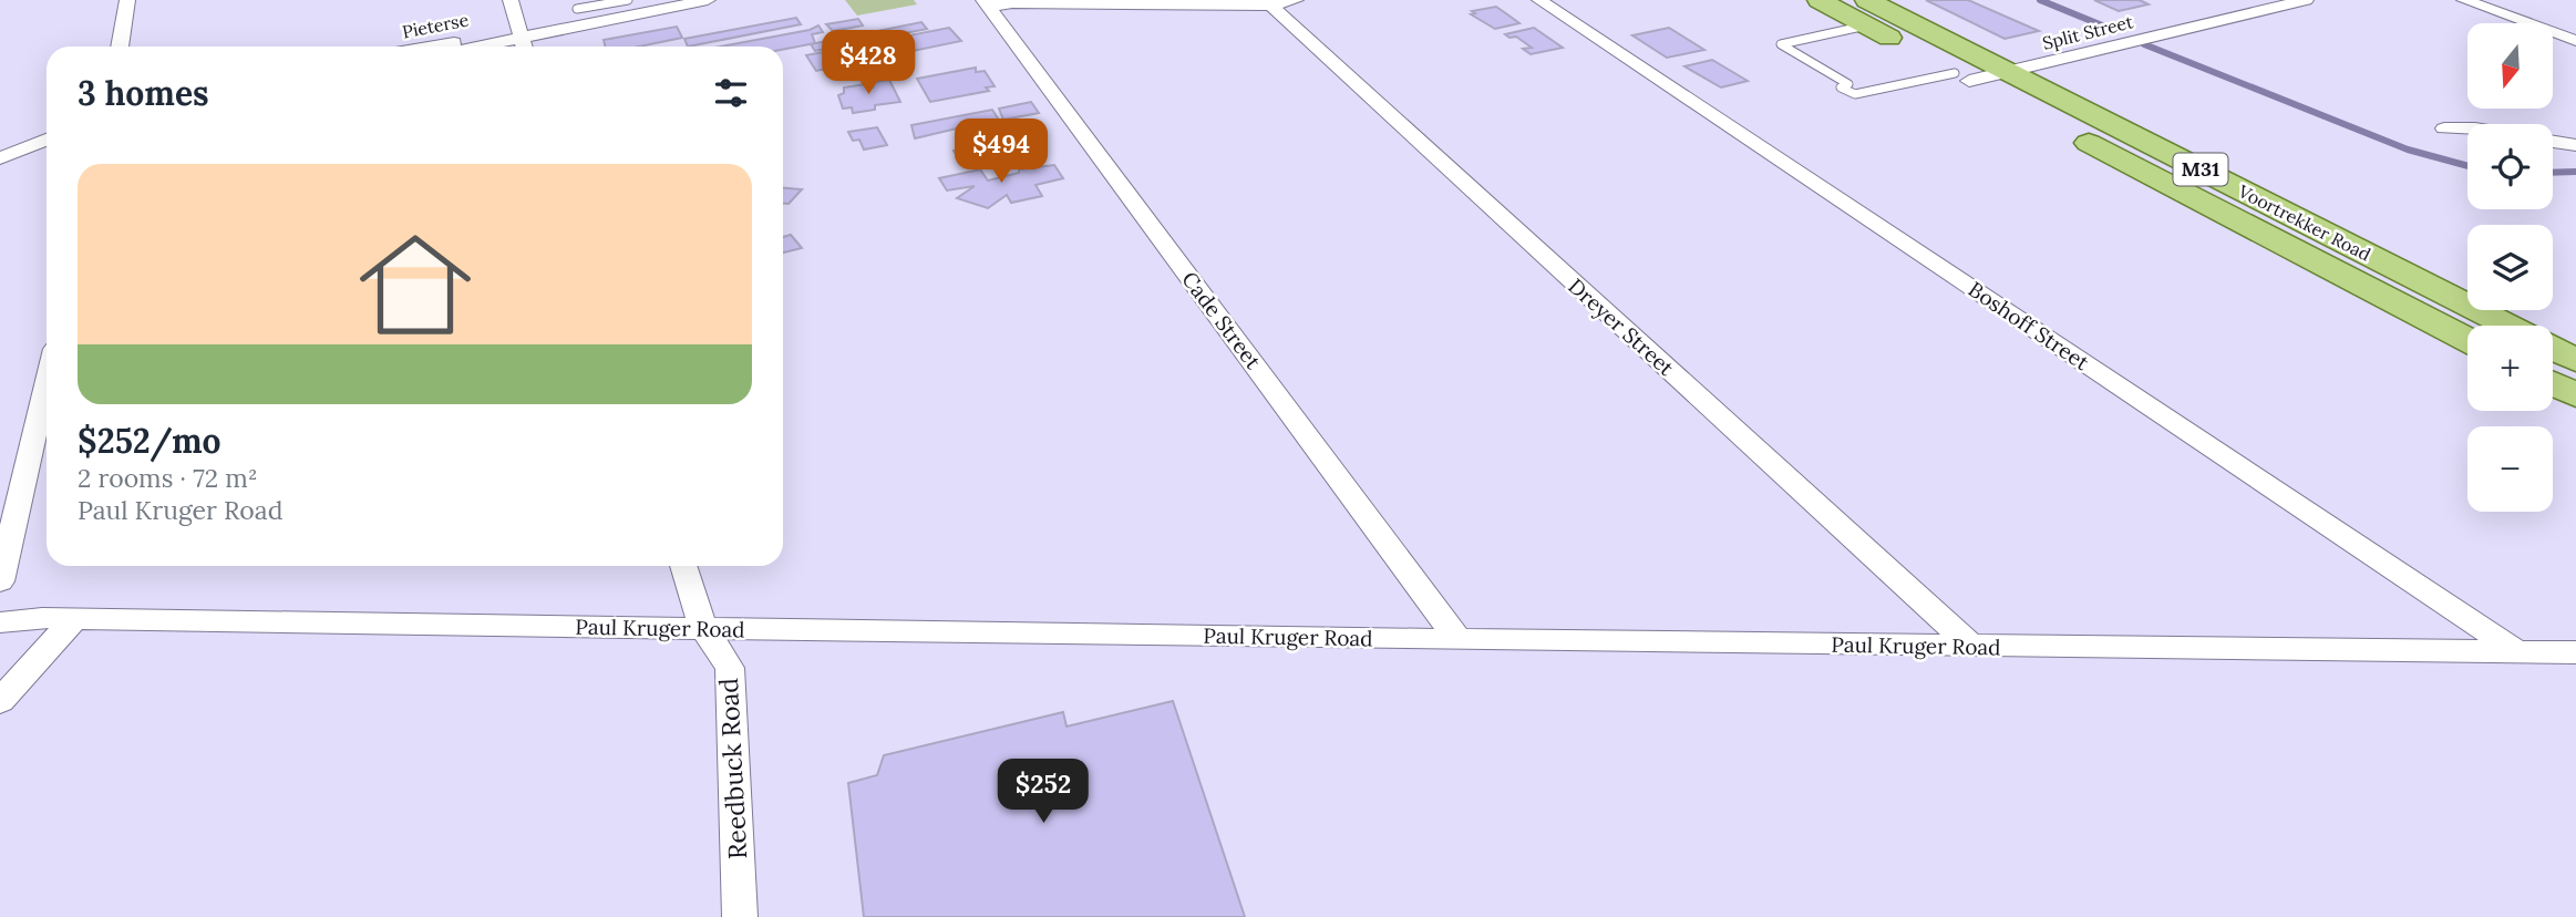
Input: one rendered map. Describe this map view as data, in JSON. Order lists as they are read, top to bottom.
{
  "streets": {
    "main road": ["M31", "Voortrekker Road"],
    "street": [
      "Pieterse",
      "Split Street",
      "Cade Street",
      "Boshoff Street",
      "Dreyer Street",
      "Paul Kruger Road",
      "Reedbuck Road"
    ]
  },
  "crossings": [
    ["Split Street", "Voortrekker Road"],
    ["Cade Street", "Paul Kruger Road"],
    ["Boshoff Street", "Paul Kruger Road"],
    ["Dreyer Street", "Paul Kruger Road"],
    ["Paul Kruger Road", "Reedbuck Road"]
  ],
  "north": "bottom",
  "page": {
    "map_buttons": ["+", "−"],
    "price": ["$428", "$494", "$252"],
    "heading": "3 homes",
    "list": [
      {
        "name": "$252/mo",
        "note": "2 rooms · 72 m² · Paul Kruger Road"
      }
    ]
  }
}
